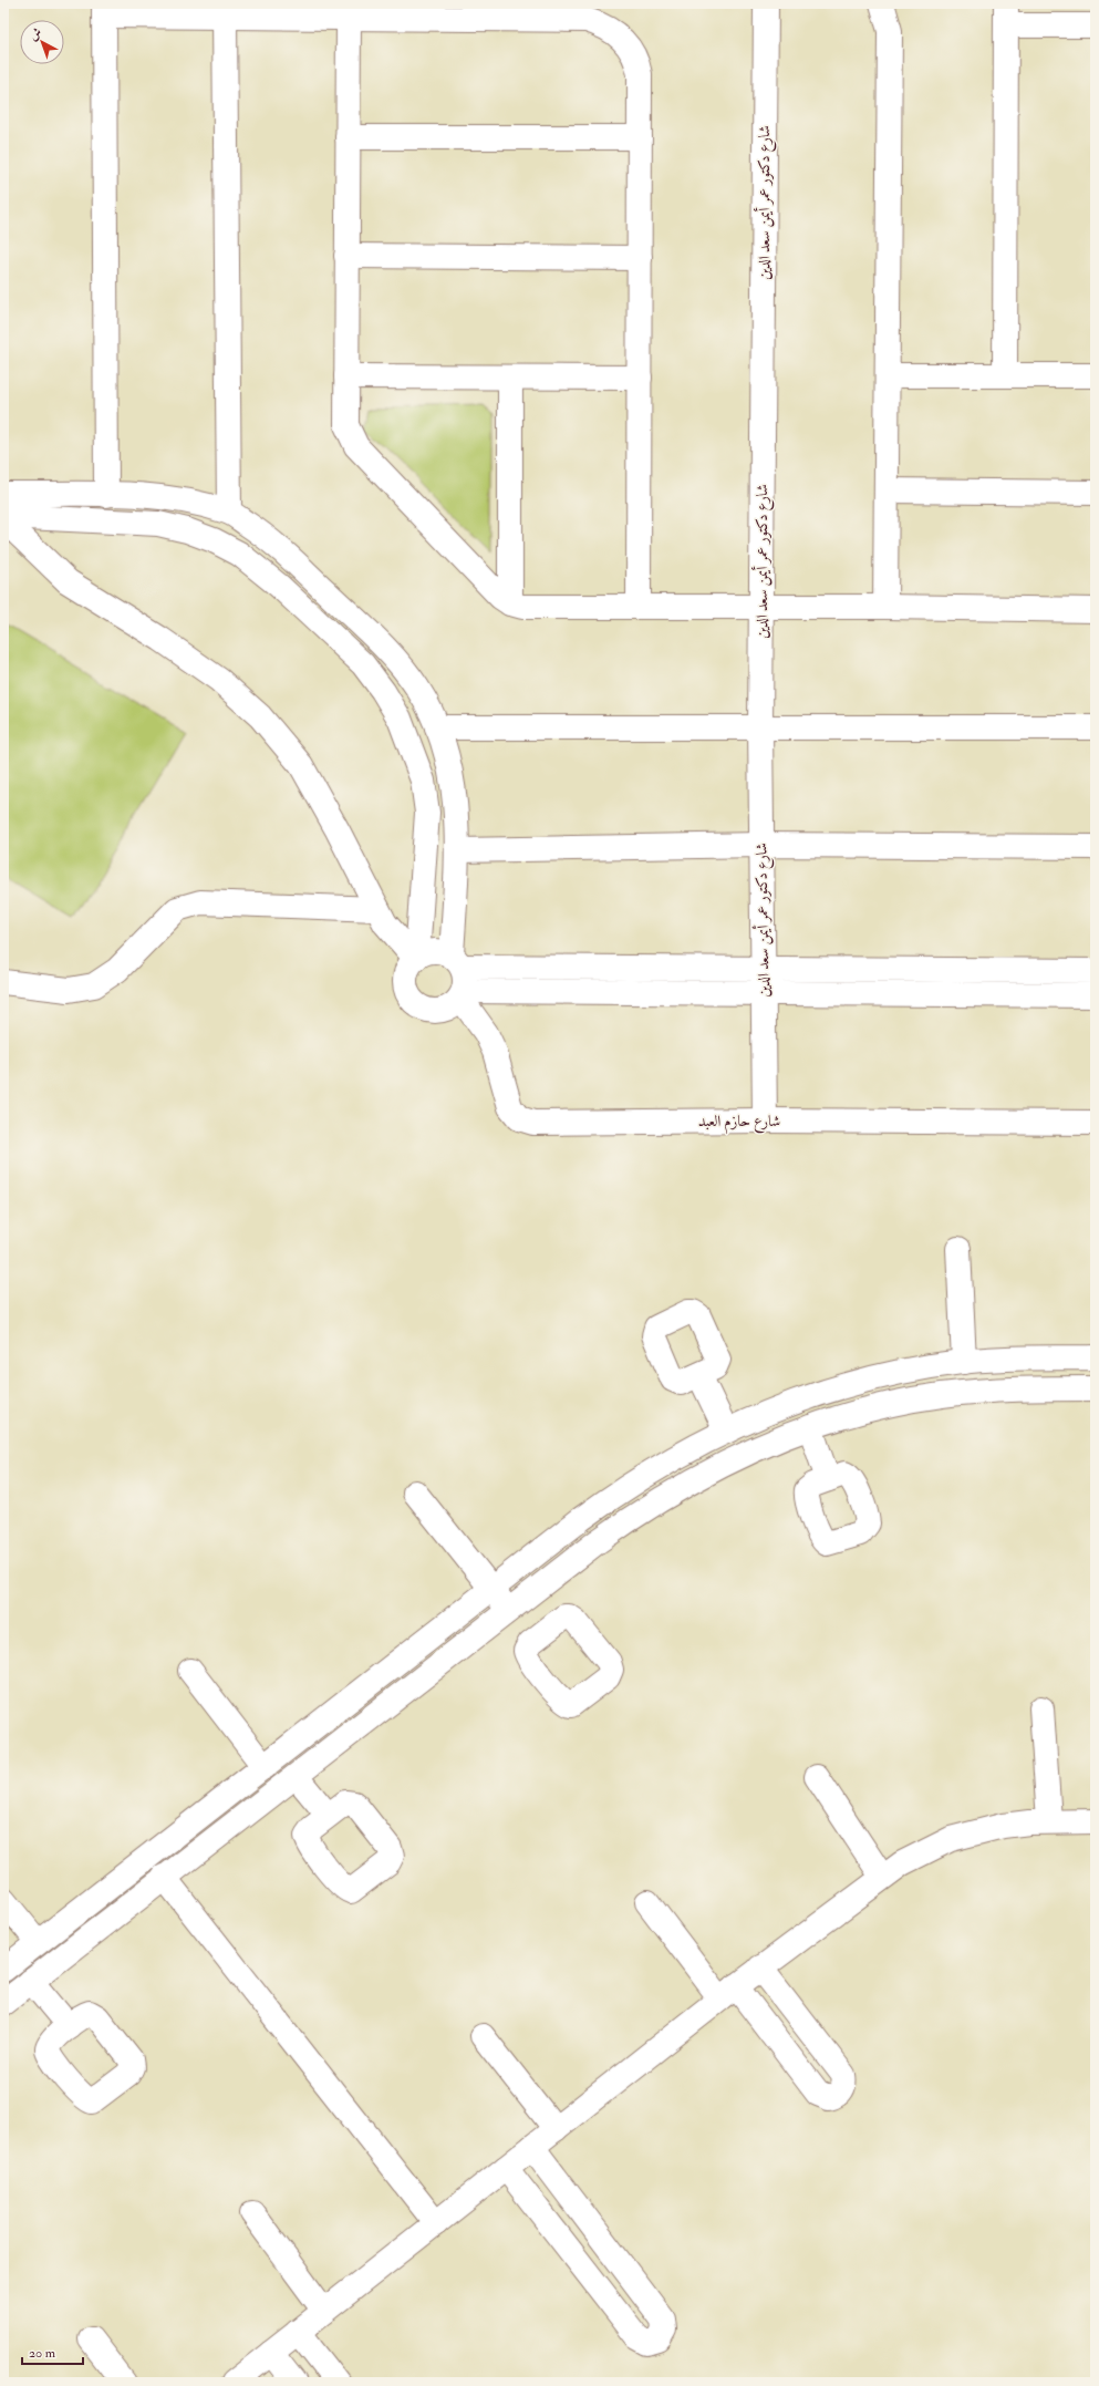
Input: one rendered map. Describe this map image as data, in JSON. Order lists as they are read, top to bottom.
{
  "streets": {
    "street": ["شارع دكتور عمر أيمن سعد الدين", "شارع حازم العبد"]
  },
  "crossings": [
    ["شارع دكتور عمر أيمن سعد الدين", "شارع حازم العبد"]
  ],
  "scale_bar": "20 m",
  "north": "top left"
}
